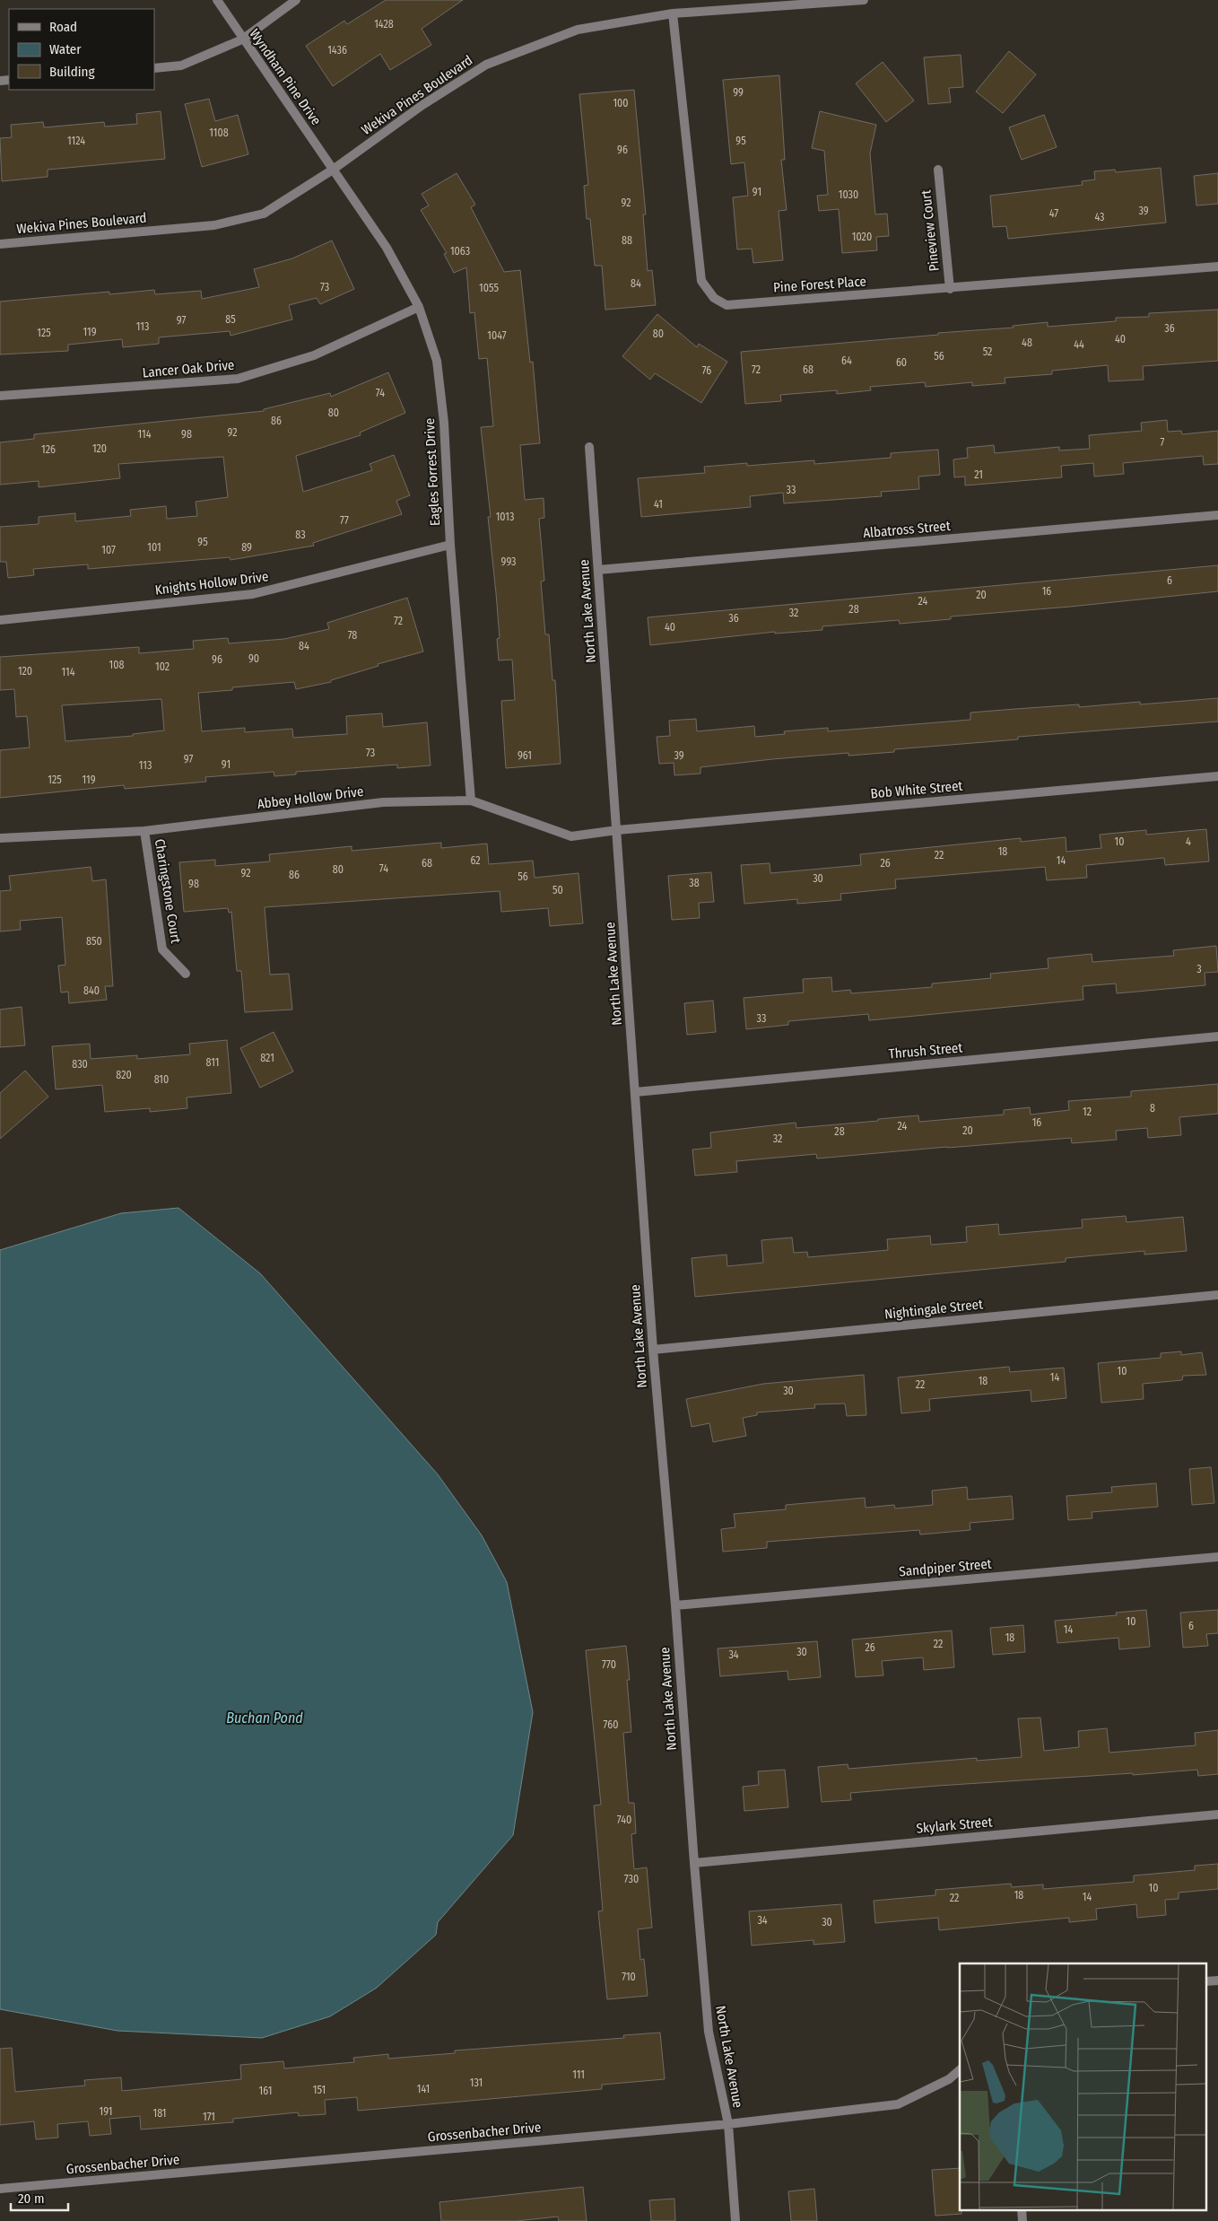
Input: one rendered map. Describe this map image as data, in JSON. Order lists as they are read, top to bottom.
{
  "streets": {
    "street": [
      "Wyndham Pine Drive",
      "Wekiva Pines Boulevard",
      "Pineview Court",
      "Pine Forest Place",
      "Lancer Oak Drive",
      "Eagles Forrest Drive",
      "Albatross Street",
      "Knights Hollow Drive",
      "North Lake Avenue",
      "Bob White Street",
      "Abbey Hollow Drive",
      "Charingstone Court",
      "Thrush Street",
      "Nightingale Street",
      "Sandpiper Street",
      "Skylark Street",
      "Grossenbacher Drive"
    ]
  },
  "crossings": [
    ["Wyndham Pine Drive", "Wekiva Pines Boulevard"],
    ["Wyndham Pine Drive", "Eagles Forrest Drive"],
    ["Wekiva Pines Boulevard", "Pine Forest Place"],
    ["Wekiva Pines Boulevard", "Eagles Forrest Drive"],
    ["Pineview Court", "Pine Forest Place"],
    ["Lancer Oak Drive", "Eagles Forrest Drive"],
    ["Eagles Forrest Drive", "Knights Hollow Drive"],
    ["Eagles Forrest Drive", "Abbey Hollow Drive"],
    ["Albatross Street", "North Lake Avenue"],
    ["North Lake Avenue", "Bob White Street"],
    ["North Lake Avenue", "Abbey Hollow Drive"],
    ["North Lake Avenue", "Thrush Street"],
    ["North Lake Avenue", "Nightingale Street"],
    ["North Lake Avenue", "Sandpiper Street"],
    ["North Lake Avenue", "Skylark Street"],
    ["North Lake Avenue", "Grossenbacher Drive"],
    ["Bob White Street", "Abbey Hollow Drive"],
    ["Abbey Hollow Drive", "Charingstone Court"]
  ],
  "water": ["Buchan Pond"],
  "house_numbers": [
    "1428",
    "1436",
    "99",
    "100",
    "1108",
    "1124",
    "95",
    "96",
    "91",
    "1030",
    "92",
    "39",
    "47",
    "43",
    "1020",
    "88",
    "1063",
    "84",
    "73",
    "1055",
    "85",
    "97",
    "113",
    "36",
    "119",
    "125",
    "80",
    "1047",
    "40",
    "48",
    "44",
    "52",
    "56",
    "64",
    "60",
    "72",
    "68",
    "76",
    "74",
    "80",
    "86",
    "92",
    "114",
    "98",
    "7",
    "120",
    "126",
    "21",
    "33",
    "41",
    "1013",
    "77",
    "83",
    "95",
    "101",
    "89",
    "107",
    "993",
    "6",
    "16",
    "20",
    "24",
    "28",
    "32",
    "36",
    "72",
    "40",
    "78",
    "84",
    "90",
    "96",
    "108",
    "102",
    "120",
    "114",
    "73",
    "961",
    "39",
    "97",
    "91",
    "113",
    "125",
    "119",
    "10",
    "4",
    "18",
    "22",
    "62",
    "14",
    "68",
    "26",
    "74",
    "80",
    "92",
    "86",
    "56",
    "30",
    "38",
    "98",
    "50",
    "850",
    "3",
    "840",
    "33",
    "821",
    "811",
    "830",
    "820",
    "810",
    "8",
    "12",
    "16",
    "24",
    "20",
    "28",
    "32",
    "10",
    "14",
    "18",
    "22",
    "30",
    "10",
    "6",
    "14",
    "18",
    "22",
    "26",
    "30",
    "34",
    "770",
    "760",
    "740",
    "730",
    "10",
    "18",
    "14",
    "22",
    "34",
    "30",
    "710",
    "111",
    "131",
    "141",
    "151",
    "161",
    "191",
    "181",
    "171"
  ],
  "legend": ["Road", "Water", "Building"],
  "scale_bar": "20 m"
}
